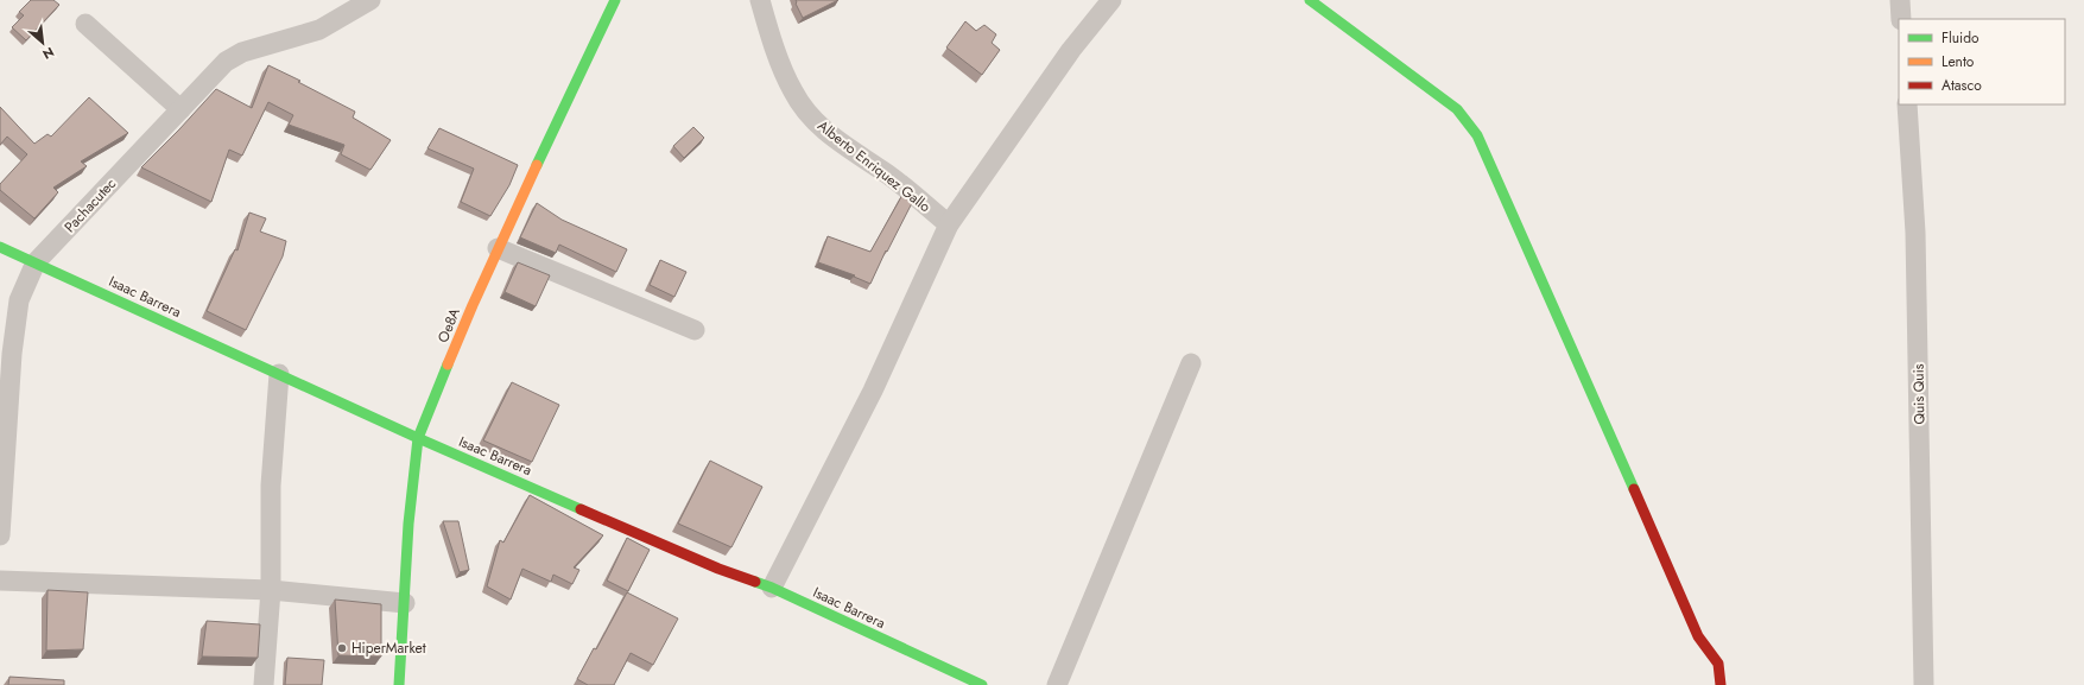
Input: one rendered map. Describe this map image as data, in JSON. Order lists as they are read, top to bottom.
{
  "streets": {
    "street": [
      "Alberto Enriquez Gallo",
      "Pachacutec",
      "Isaac Barrera",
      "Oe8A",
      "Quis Quis"
    ]
  },
  "crossings": [
    ["Pachacutec", "Isaac Barrera"],
    ["Isaac Barrera", "Oe8A"]
  ],
  "places": ["HiperMarket"],
  "legend": ["Fluido", "Lento", "Atasco"],
  "north": "bottom right"
}
